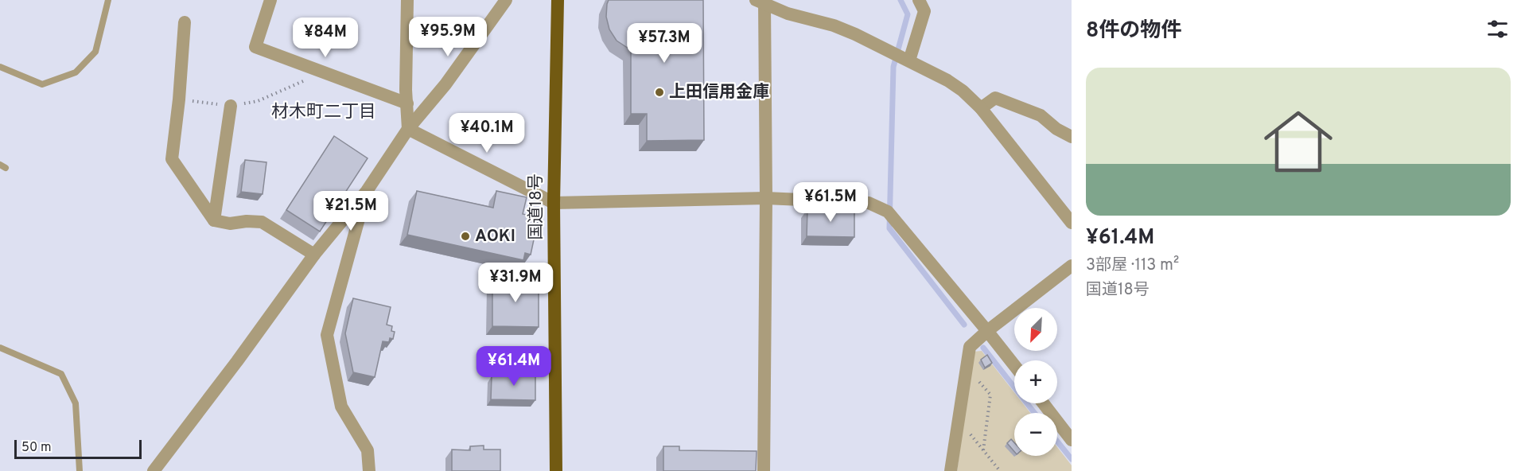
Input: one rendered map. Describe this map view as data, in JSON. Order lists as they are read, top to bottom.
{
  "streets": {
    "highway": ["国道18号"]
  },
  "districts": ["材木町二丁目"],
  "places": ["上田信用金庫", "AOKI"],
  "scale_bar": "50 m",
  "north": "bottom left",
  "page": {
    "heading": "8件の物件",
    "price": [
      "¥95.9M",
      "¥84M",
      "¥57.3M",
      "¥40.1M",
      "¥61.5M",
      "¥21.5M",
      "¥31.9M",
      "¥61.4M"
    ],
    "list": [
      {
        "name": "¥61.4M",
        "note": "3部屋 · 113 m² · 国道18号"
      }
    ],
    "map_buttons": ["+", "−"],
    "scale": "50 m"
  }
}
